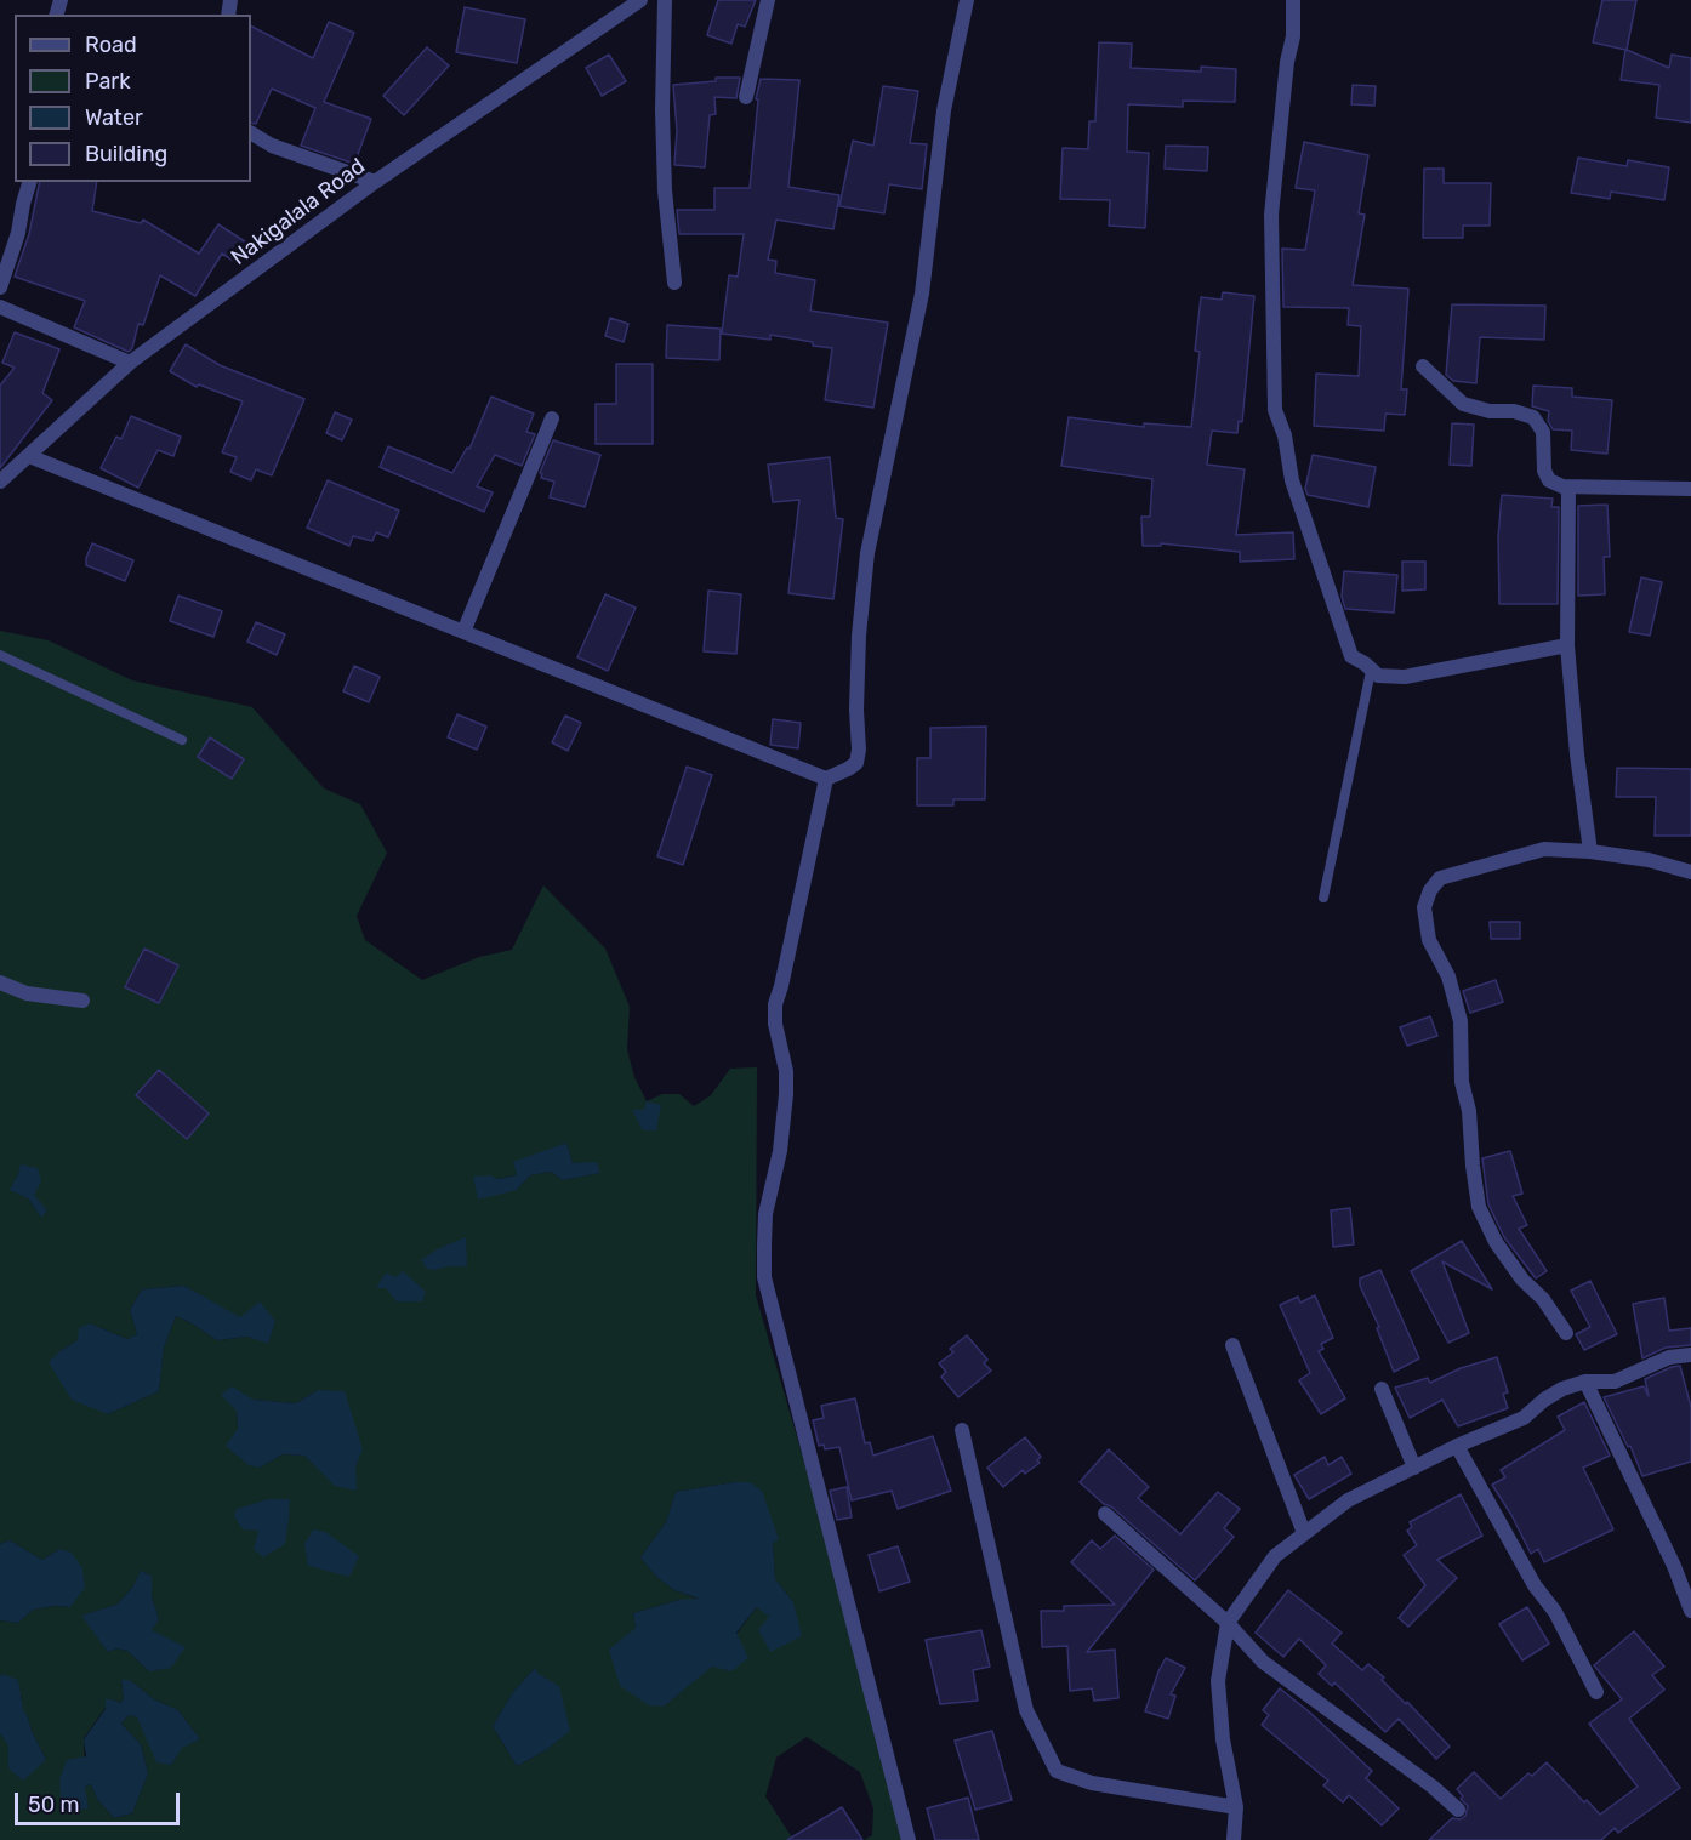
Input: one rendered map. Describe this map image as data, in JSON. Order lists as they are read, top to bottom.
{
  "streets": {
    "street": ["Nakigalala Road"]
  },
  "legend": [
    "Road",
    "Park",
    "Water",
    "Building"
  ],
  "scale_bar": "50 m"
}
